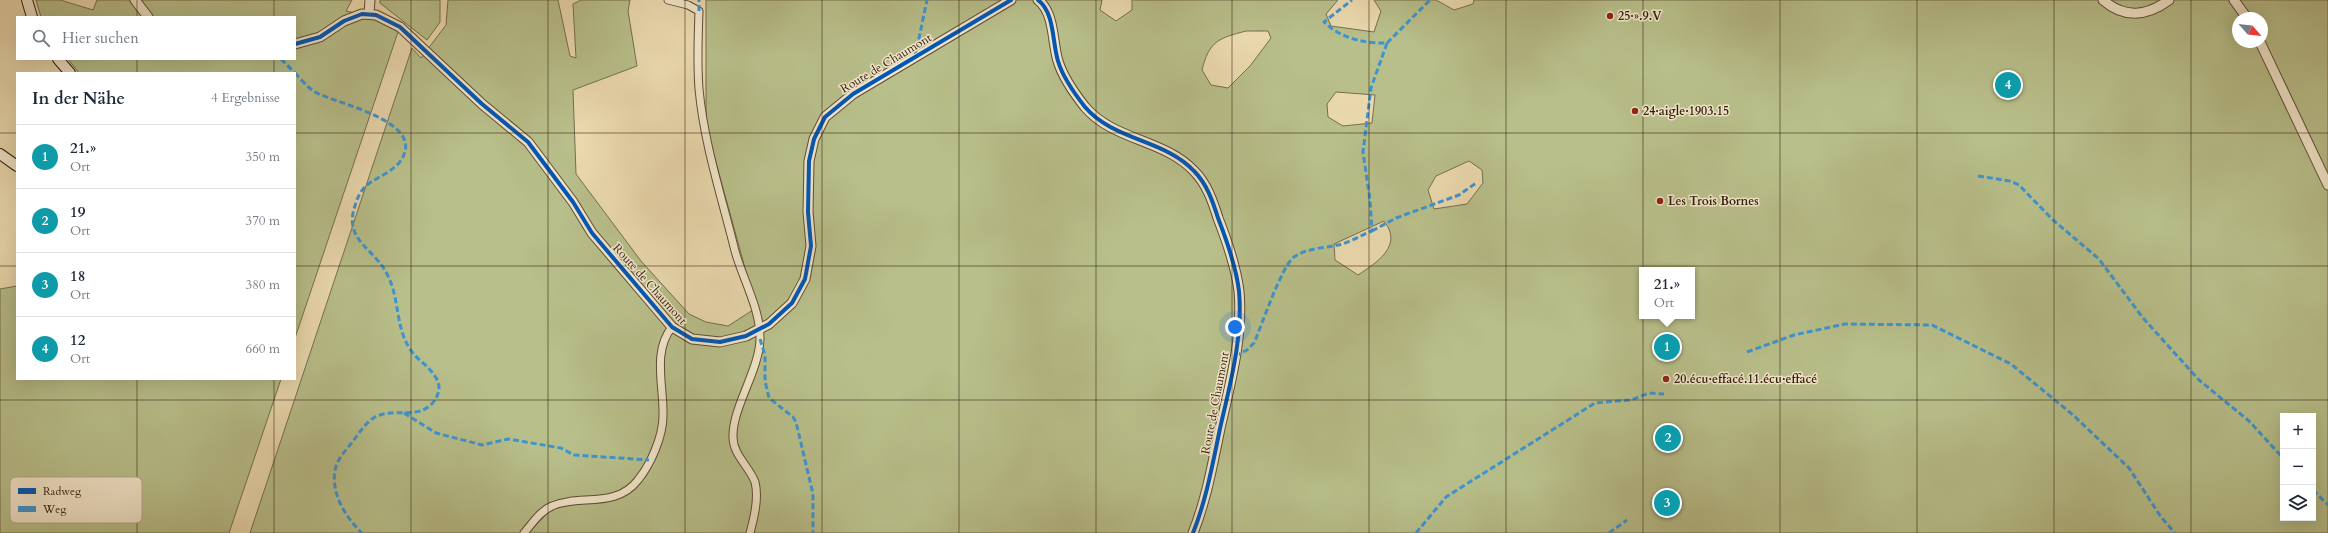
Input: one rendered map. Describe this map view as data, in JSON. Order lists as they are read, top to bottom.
{
  "streets": {
    "street": ["Route de Chaumont"]
  },
  "places": [
    "25·».9.V",
    "24·aigle·1903.15",
    "Les Trois Bornes",
    "20.écu·effacé.11.écu·effacé"
  ],
  "legend": ["Radweg", "Weg"],
  "north": "bottom right",
  "page": {
    "search": "Hier suchen",
    "pins": [
      "4",
      "1",
      "2",
      "3"
    ],
    "heading": ["In der Nähe", "4 Ergebnisse"],
    "list": [
      {
        "mark": "1",
        "name": "21.»",
        "note": "Ort",
        "value": "350 m"
      },
      {
        "mark": "2",
        "name": "19",
        "note": "Ort",
        "value": "370 m"
      },
      {
        "mark": "3",
        "name": "18",
        "note": "Ort",
        "value": "380 m"
      },
      {
        "mark": "4",
        "name": "12",
        "note": "Ort",
        "value": "660 m"
      }
    ],
    "popup": ["21.»", "Ort"],
    "map_buttons": ["+", "−"]
  }
}
